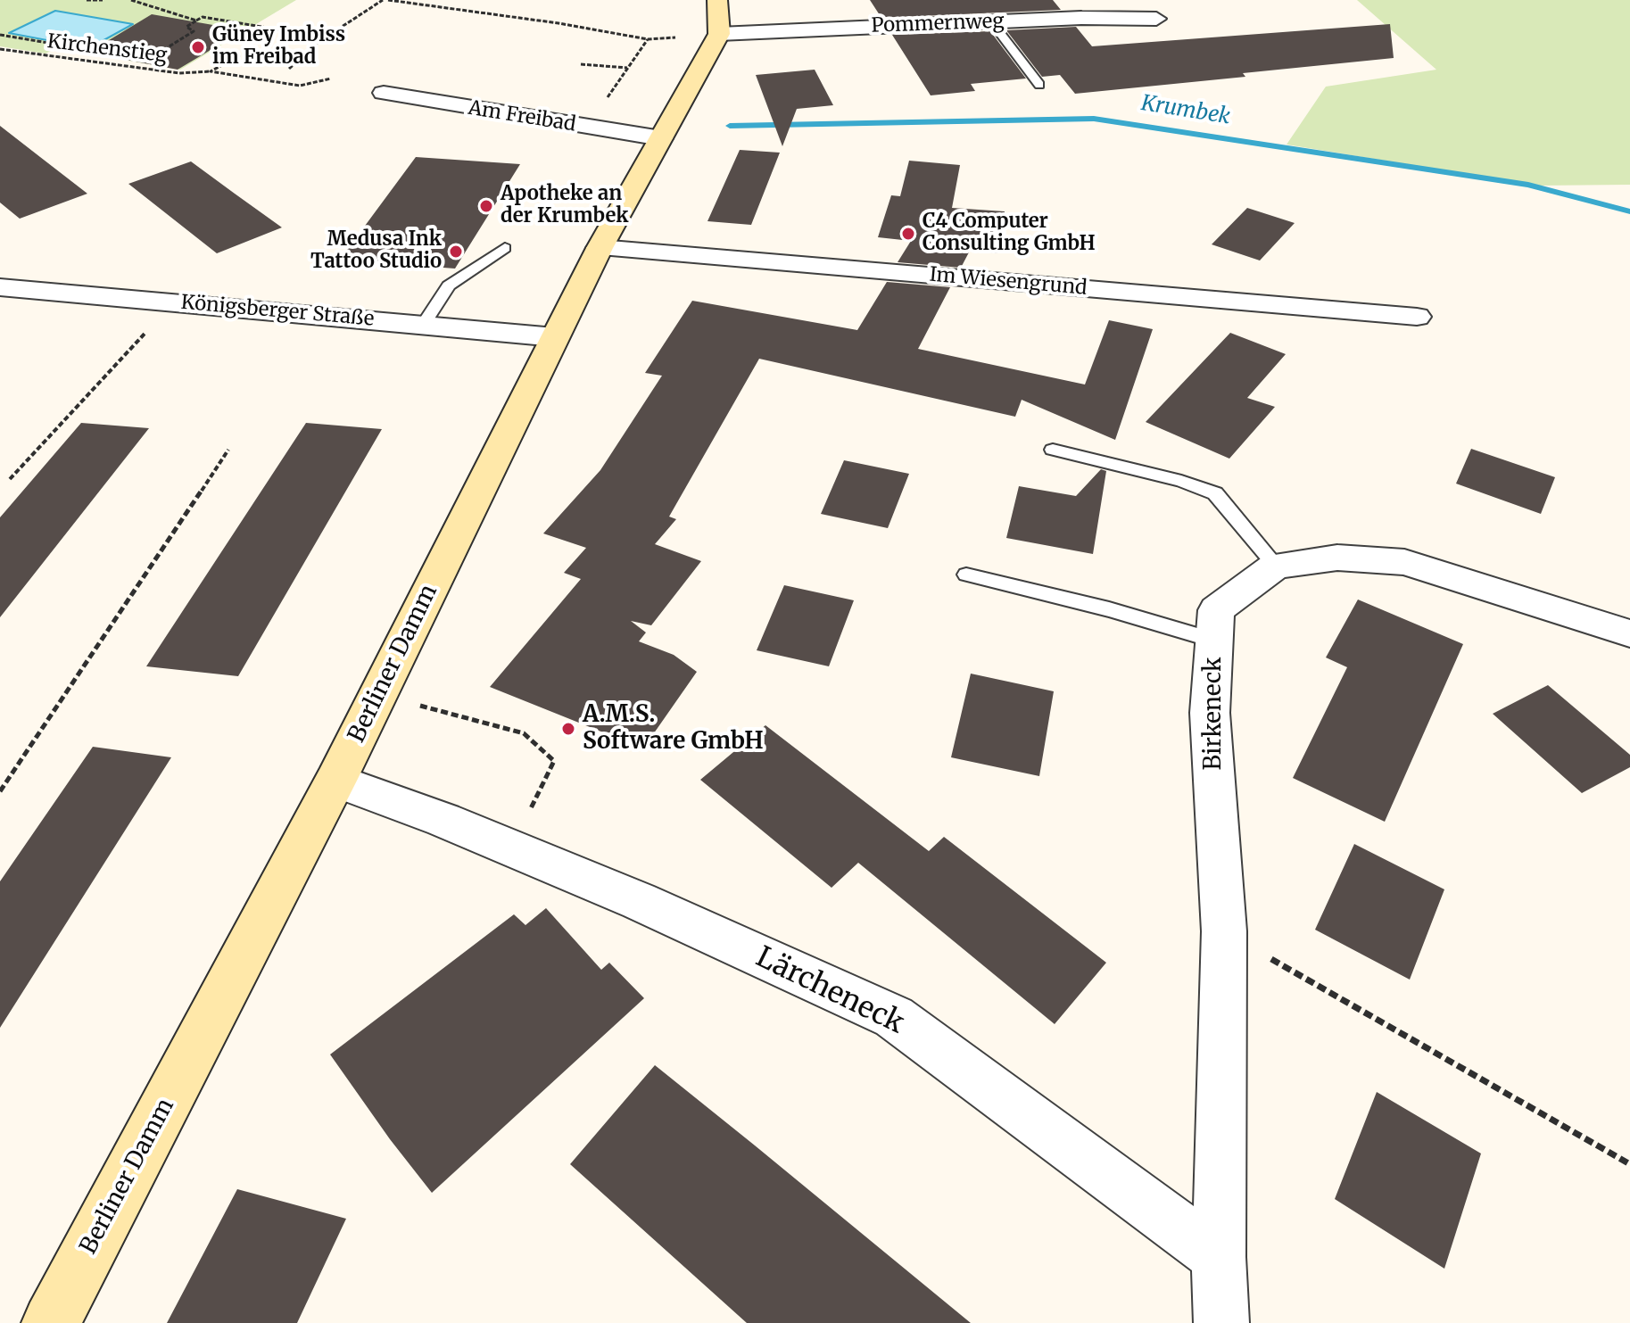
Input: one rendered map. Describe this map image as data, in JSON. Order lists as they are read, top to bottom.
{
  "streets": {
    "main road": ["Berliner Damm"],
    "street": [
      "Pommernweg",
      "Am Freibad",
      "Im Wiesengrund",
      "Königsberger Straße",
      "Birkeneck",
      "Lärcheneck"
    ],
    "path": ["Kirchenstieg"]
  },
  "crossings": [
    ["Pommernweg", "Berliner Damm"],
    ["Am Freibad", "Berliner Damm"],
    ["Im Wiesengrund", "Berliner Damm"],
    ["Königsberger Straße", "Berliner Damm"],
    ["Berliner Damm", "Lärcheneck"],
    ["Birkeneck", "Lärcheneck"]
  ],
  "water": ["Krumbek"],
  "places": [
    "Güney Imbiss im Freibad",
    "Apotheke an der Krumbek",
    "C4 Computer Consulting GmbH",
    "Medusa Ink Tattoo Studio",
    "A.M.S. Software GmbH"
  ]
}
